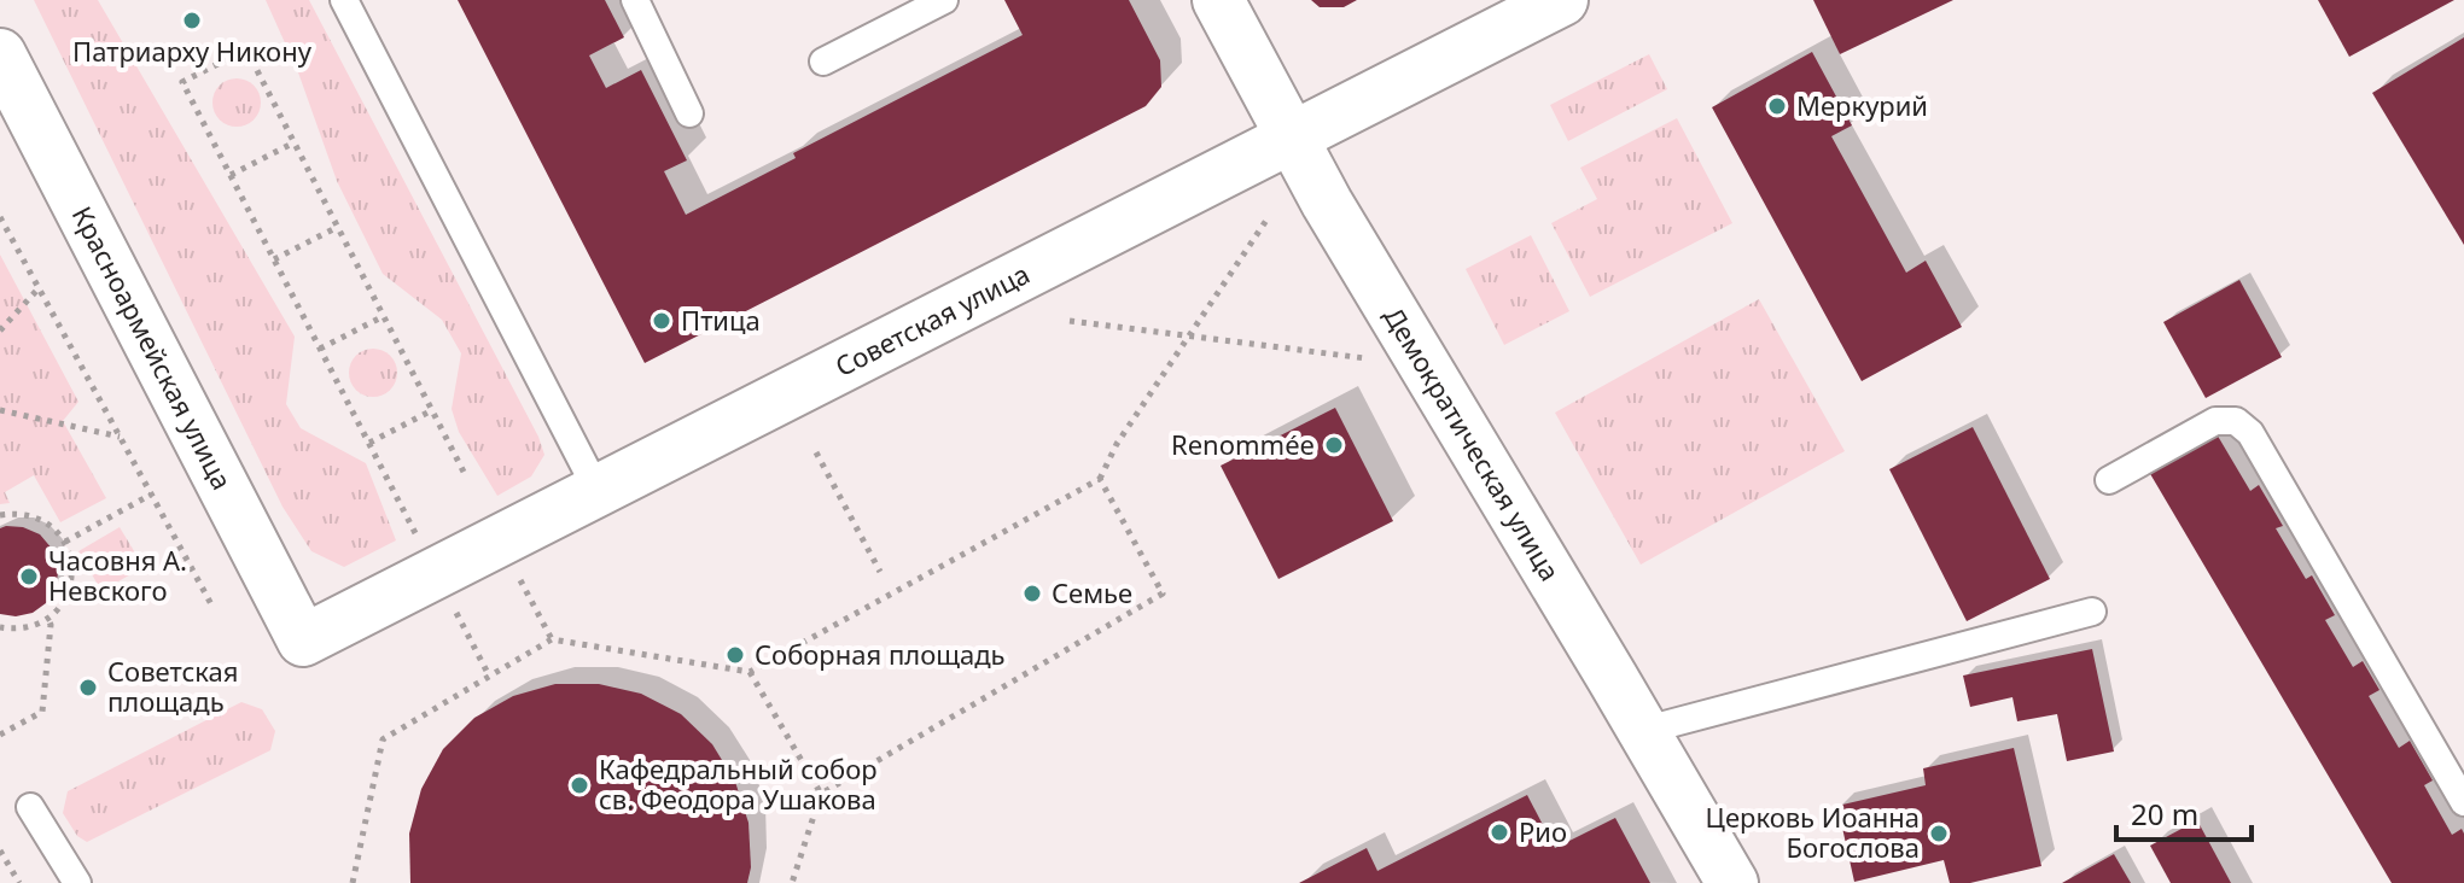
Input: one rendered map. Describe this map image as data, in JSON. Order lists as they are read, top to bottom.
{
  "streets": {
    "street": ["Советская улица", "Красноармейская улица", "Демократическая улица"]
  },
  "crossings": [
    ["Советская улица", "Красноармейская улица"],
    ["Советская улица", "Демократическая улица"]
  ],
  "places": [
    "Патриарху Никону",
    "Меркурий",
    "Птица",
    "Renommée",
    "Часовня А. Невского",
    "Семье",
    "Соборная площадь",
    "Советская площадь",
    "Кафедральный собор св. Феодора Ушакова",
    "Рио",
    "Церковь Иоанна Богослова"
  ],
  "scale_bar": "20 m"
}
